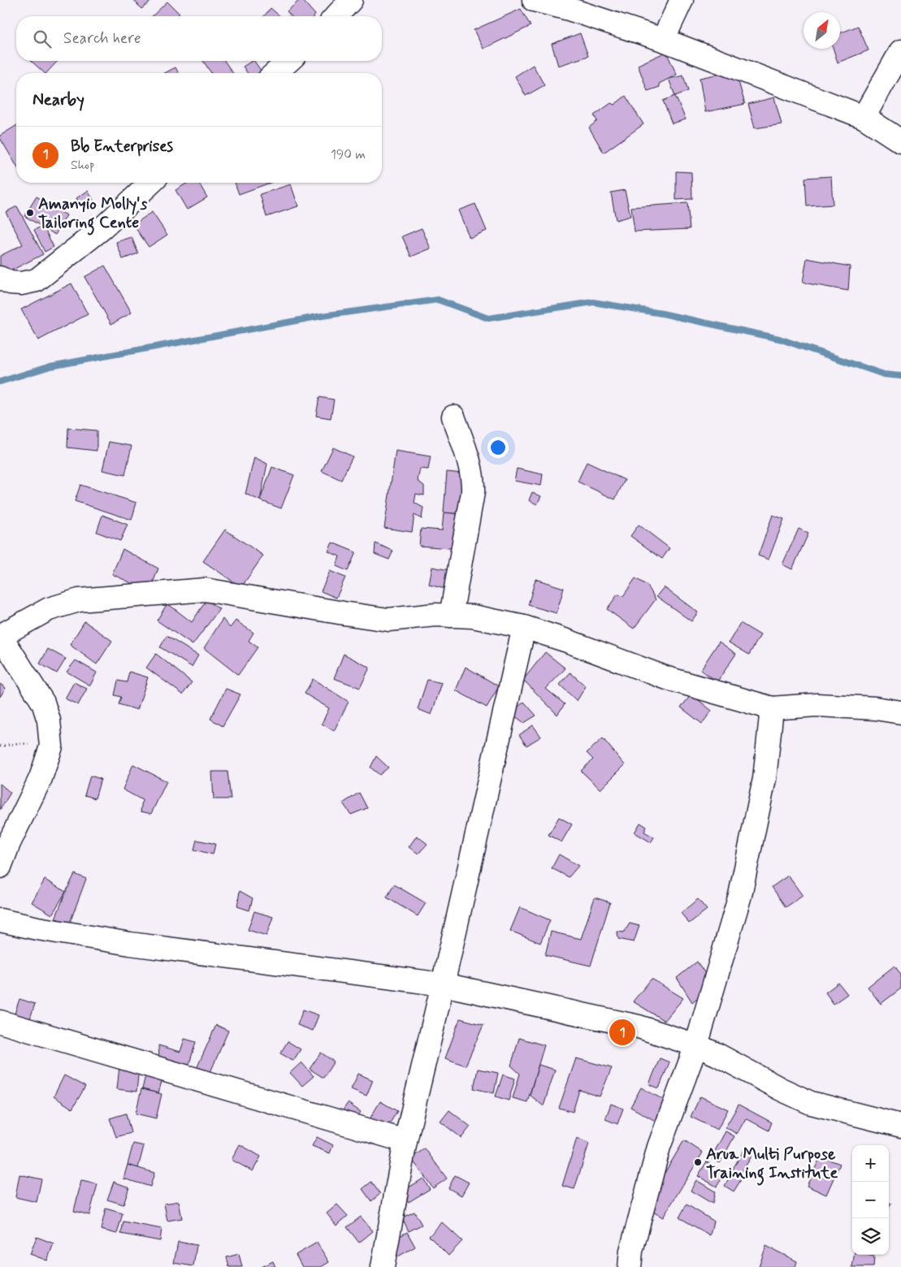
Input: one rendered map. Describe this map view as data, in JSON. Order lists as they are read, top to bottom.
{
  "places": ["Amanyio Molly's Tailoring Cente", "Arua Multi Purpose Training Institute"],
  "north": "top right",
  "page": {
    "search": "Search here",
    "heading": "Nearby",
    "list": [
      {
        "mark": "1",
        "name": "Bb Enterprises",
        "note": "Shop",
        "value": "190 m"
      }
    ],
    "pins": "1",
    "map_buttons": ["+", "−"]
  }
}
